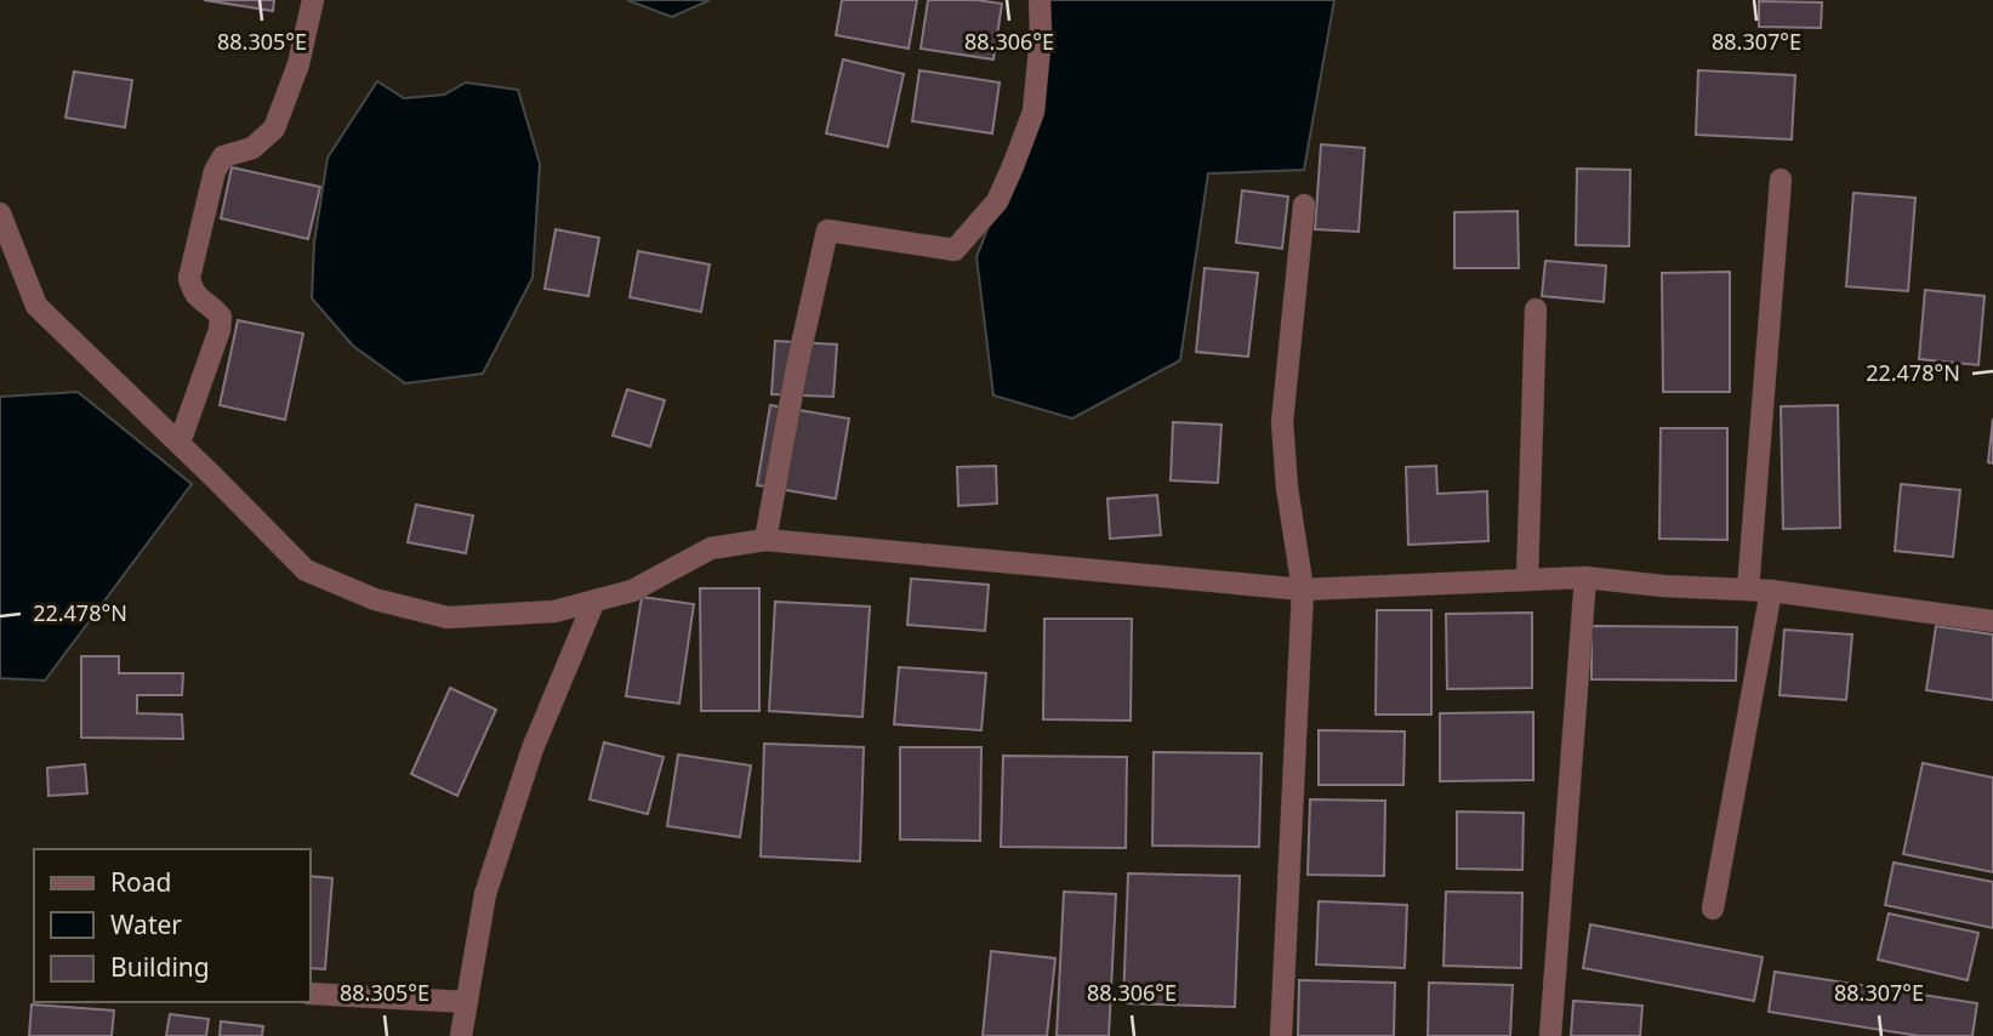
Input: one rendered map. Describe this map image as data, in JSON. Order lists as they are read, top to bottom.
{
  "legend": ["Road", "Water", "Building"],
  "coordinates": [
    "88.305°E",
    "88.306°E",
    "88.307°E",
    "22.478°N"
  ]
}
